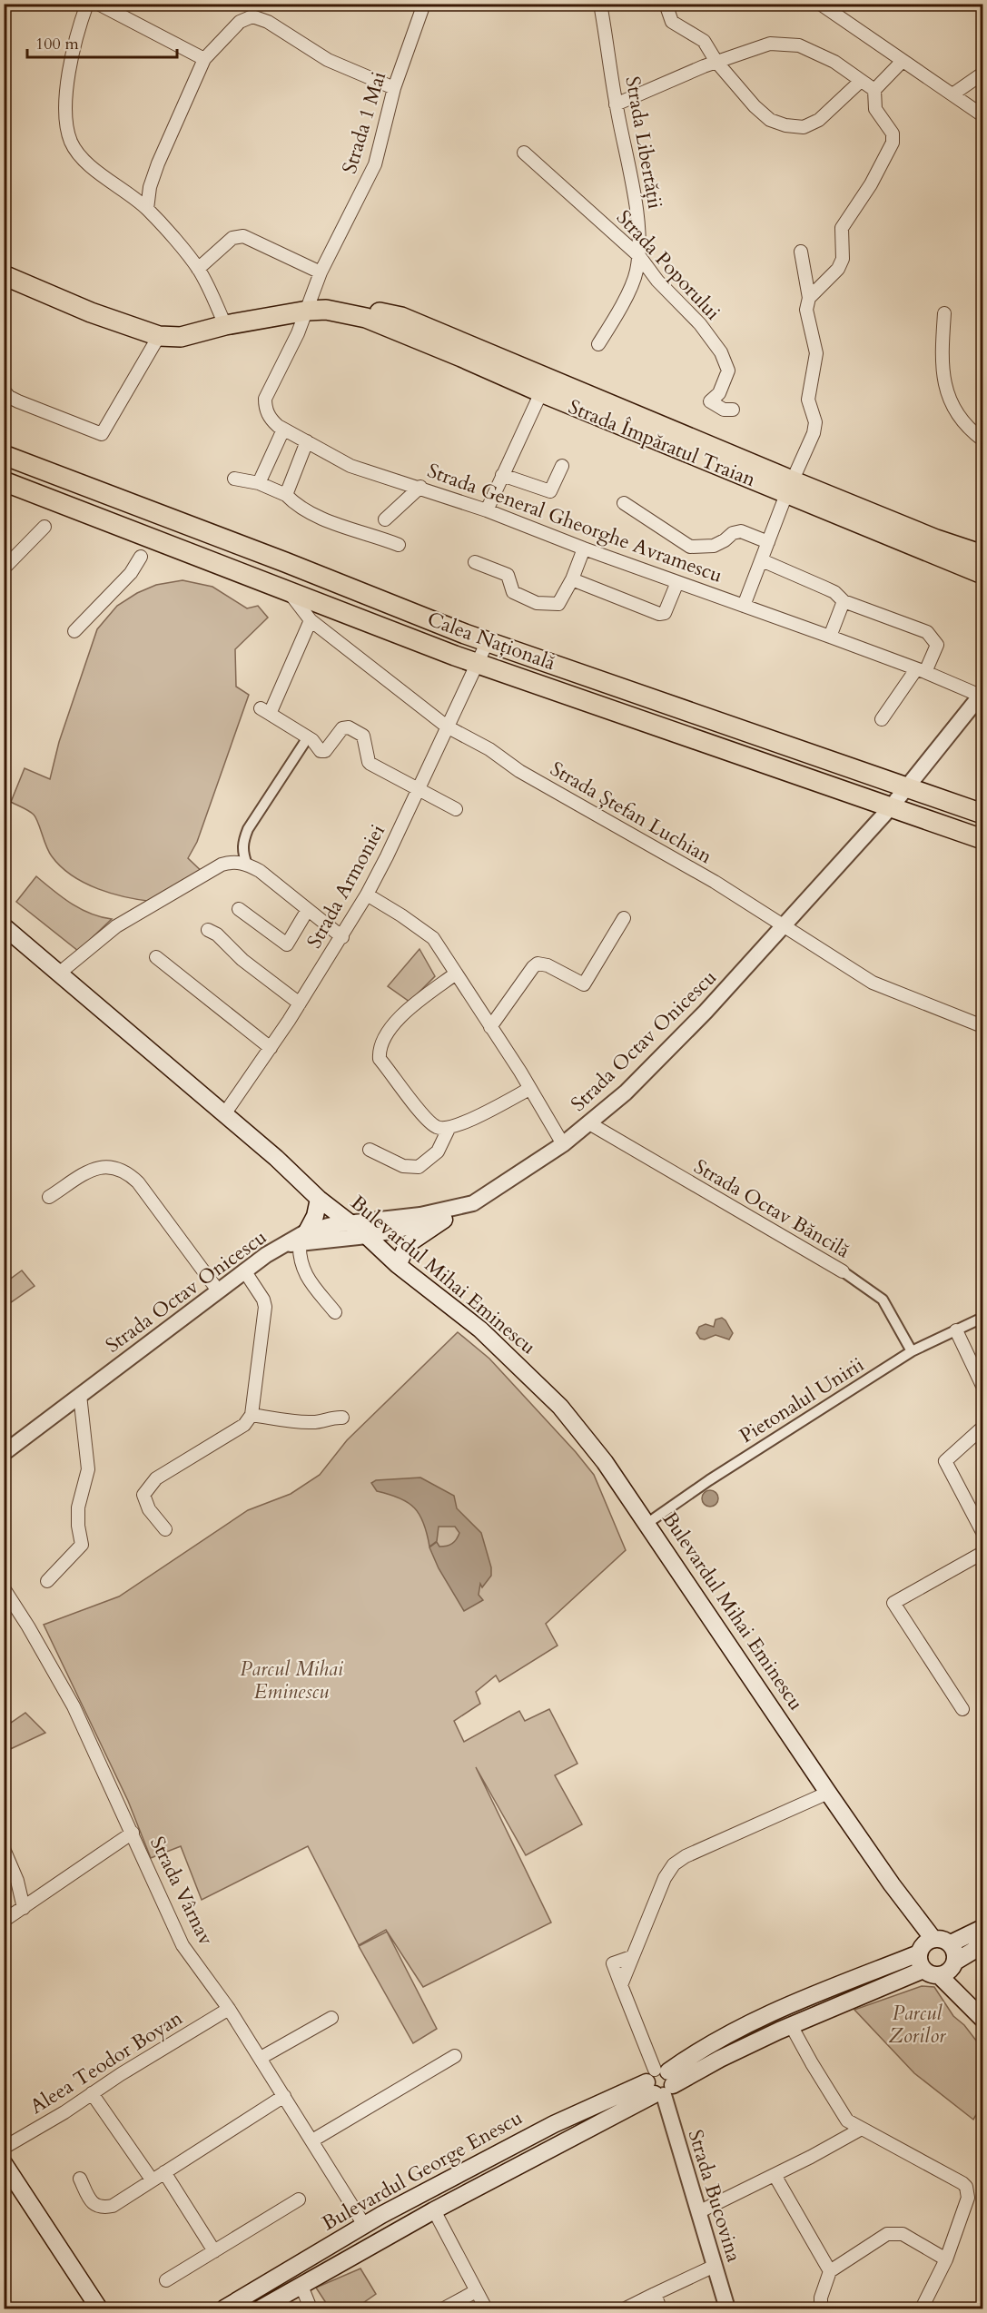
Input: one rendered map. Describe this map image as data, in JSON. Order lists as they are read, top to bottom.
{
  "streets": {
    "main road": [
      "Strada Împăratul Traian",
      "Calea Națională",
      "Bulevardul Mihai Eminescu",
      "Bulevardul George Enescu"
    ],
    "street": [
      "Strada 1 Mai",
      "Strada Libertății",
      "Strada Poporului",
      "Strada General Gheorghe Avramescu",
      "Strada Ștefan Luchian",
      "Strada Armoniei",
      "Strada Octav Onicescu",
      "Strada Octav Băncilă",
      "Pietonalul Unirii",
      "Strada Vârnav",
      "Aleea Teodor Boyan",
      "Strada Bucovina"
    ]
  },
  "crossings": [
    ["Strada 1 Mai", "Strada Împăratul Traian"],
    ["Strada 1 Mai", "Strada General Gheorghe Avramescu"],
    ["Strada Libertății", "Strada Poporului"],
    ["Strada Împăratul Traian", "Strada General Gheorghe Avramescu"],
    ["Strada General Gheorghe Avramescu", "Strada Octav Onicescu"],
    ["Calea Națională", "Strada Ștefan Luchian"],
    ["Calea Națională", "Strada Armoniei"],
    ["Calea Națională", "Strada Octav Onicescu"],
    ["Strada Ștefan Luchian", "Strada Armoniei"],
    ["Strada Ștefan Luchian", "Strada Octav Onicescu"],
    ["Strada Armoniei", "Bulevardul Mihai Eminescu"],
    ["Strada Octav Onicescu", "Strada Octav Băncilă"],
    ["Strada Octav Onicescu", "Bulevardul Mihai Eminescu"],
    ["Strada Octav Băncilă", "Pietonalul Unirii"],
    ["Bulevardul Mihai Eminescu", "Pietonalul Unirii"],
    ["Bulevardul Mihai Eminescu", "Bulevardul George Enescu"],
    ["Strada Vârnav", "Aleea Teodor Boyan"],
    ["Strada Vârnav", "Bulevardul George Enescu"],
    ["Bulevardul George Enescu", "Strada Bucovina"]
  ],
  "parks": ["Parcul Mihai Eminescu", "Parcul Zorilor"],
  "scale_bar": "100 m"
}
